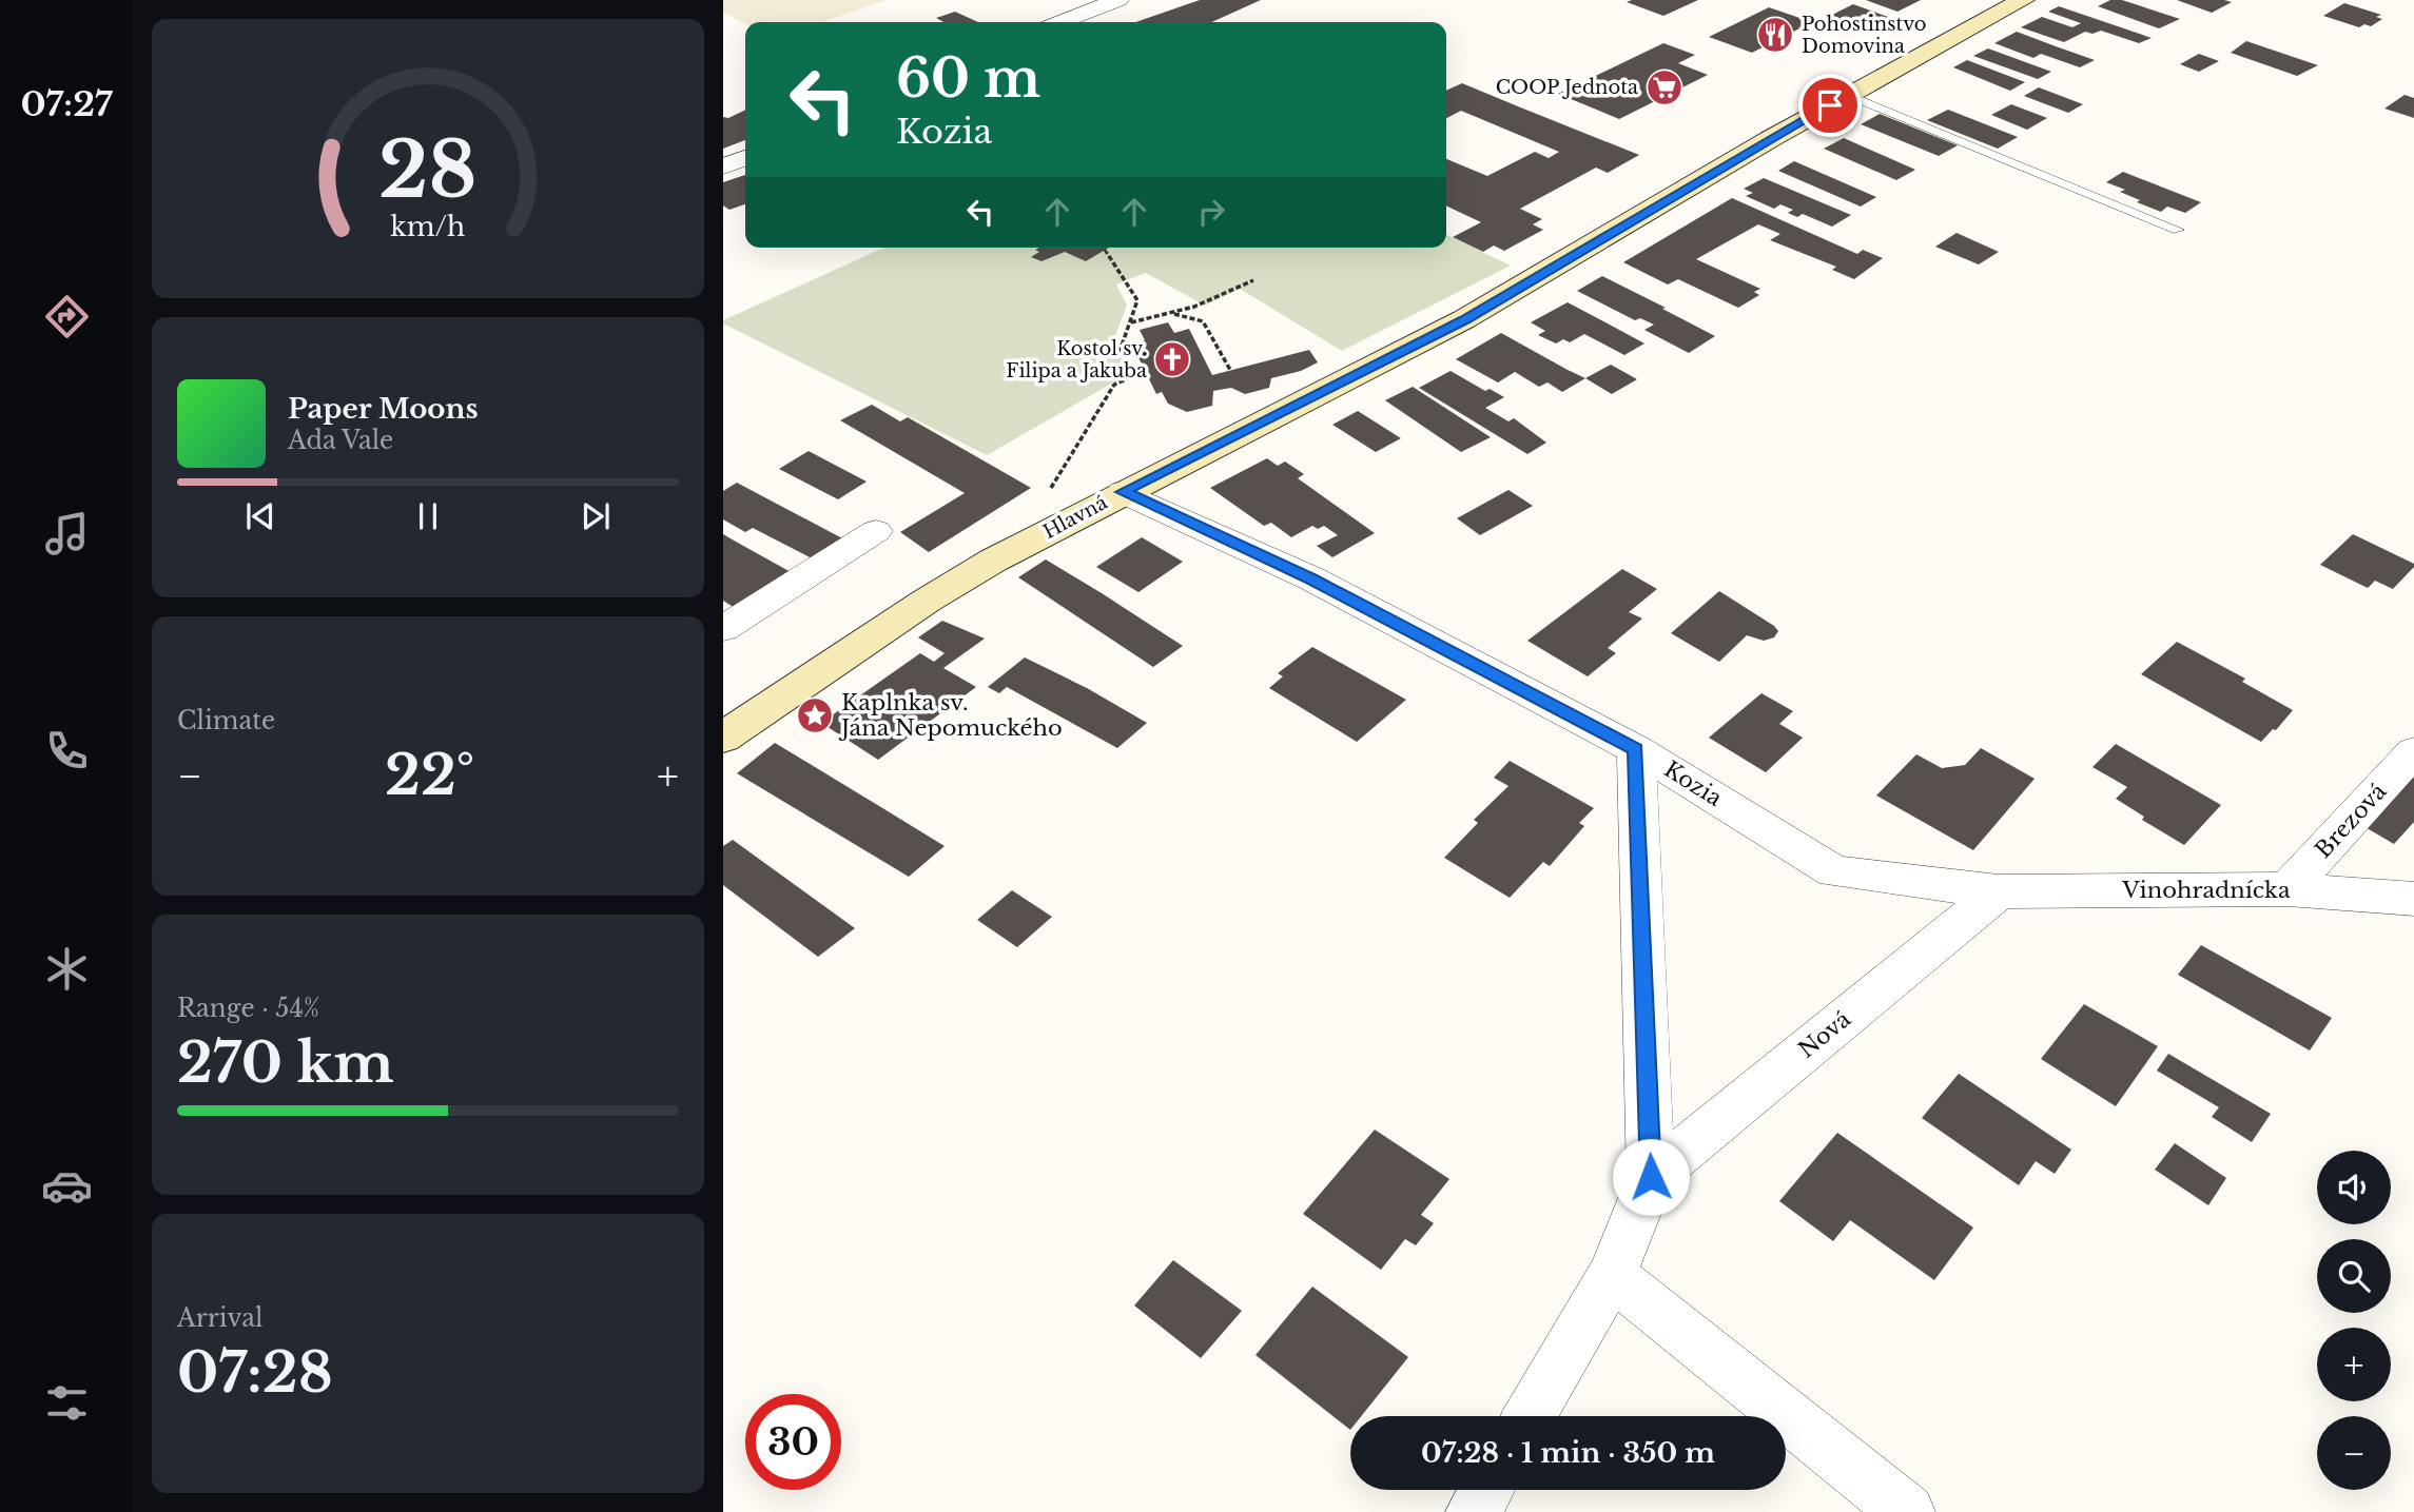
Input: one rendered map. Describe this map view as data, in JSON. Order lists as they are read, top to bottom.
{
  "streets": {
    "main road": ["Hlavná"],
    "street": [
      "Kozia",
      "Brezová",
      "Vinohradnícka",
      "Nová"
    ]
  },
  "crossings": [
    ["Hlavná", "Kozia"],
    ["Kozia", "Vinohradnícka"],
    ["Kozia", "Nová"],
    ["Brezová", "Vinohradnícka"],
    ["Vinohradnícka", "Nová"]
  ],
  "places": {
    "restaurant": ["Pohostinstvo Domovina"],
    "supermarket": ["COOP Jednota"],
    "church": ["Kostol sv. Filipa a Jakuba"],
    "place": ["Kaplnka sv. Jána Nepomuckého"]
  },
  "page": {
    "tabs": "07:27",
    "turn": ["60 m", "Kozia"],
    "song": ["Paper Moons", "Ada Vale"],
    "tile": [
      "Climate",
      ["Range · 54%", "270 km"],
      ["Arrival", "07:28"]
    ],
    "heat": ["−", "22°", "+"],
    "map_buttons": ["+", "−"],
    "limit": "30",
    "trip": "07:28 · 1 min · 350 m",
    "gauge": ["28", "km/h"]
  }
}
